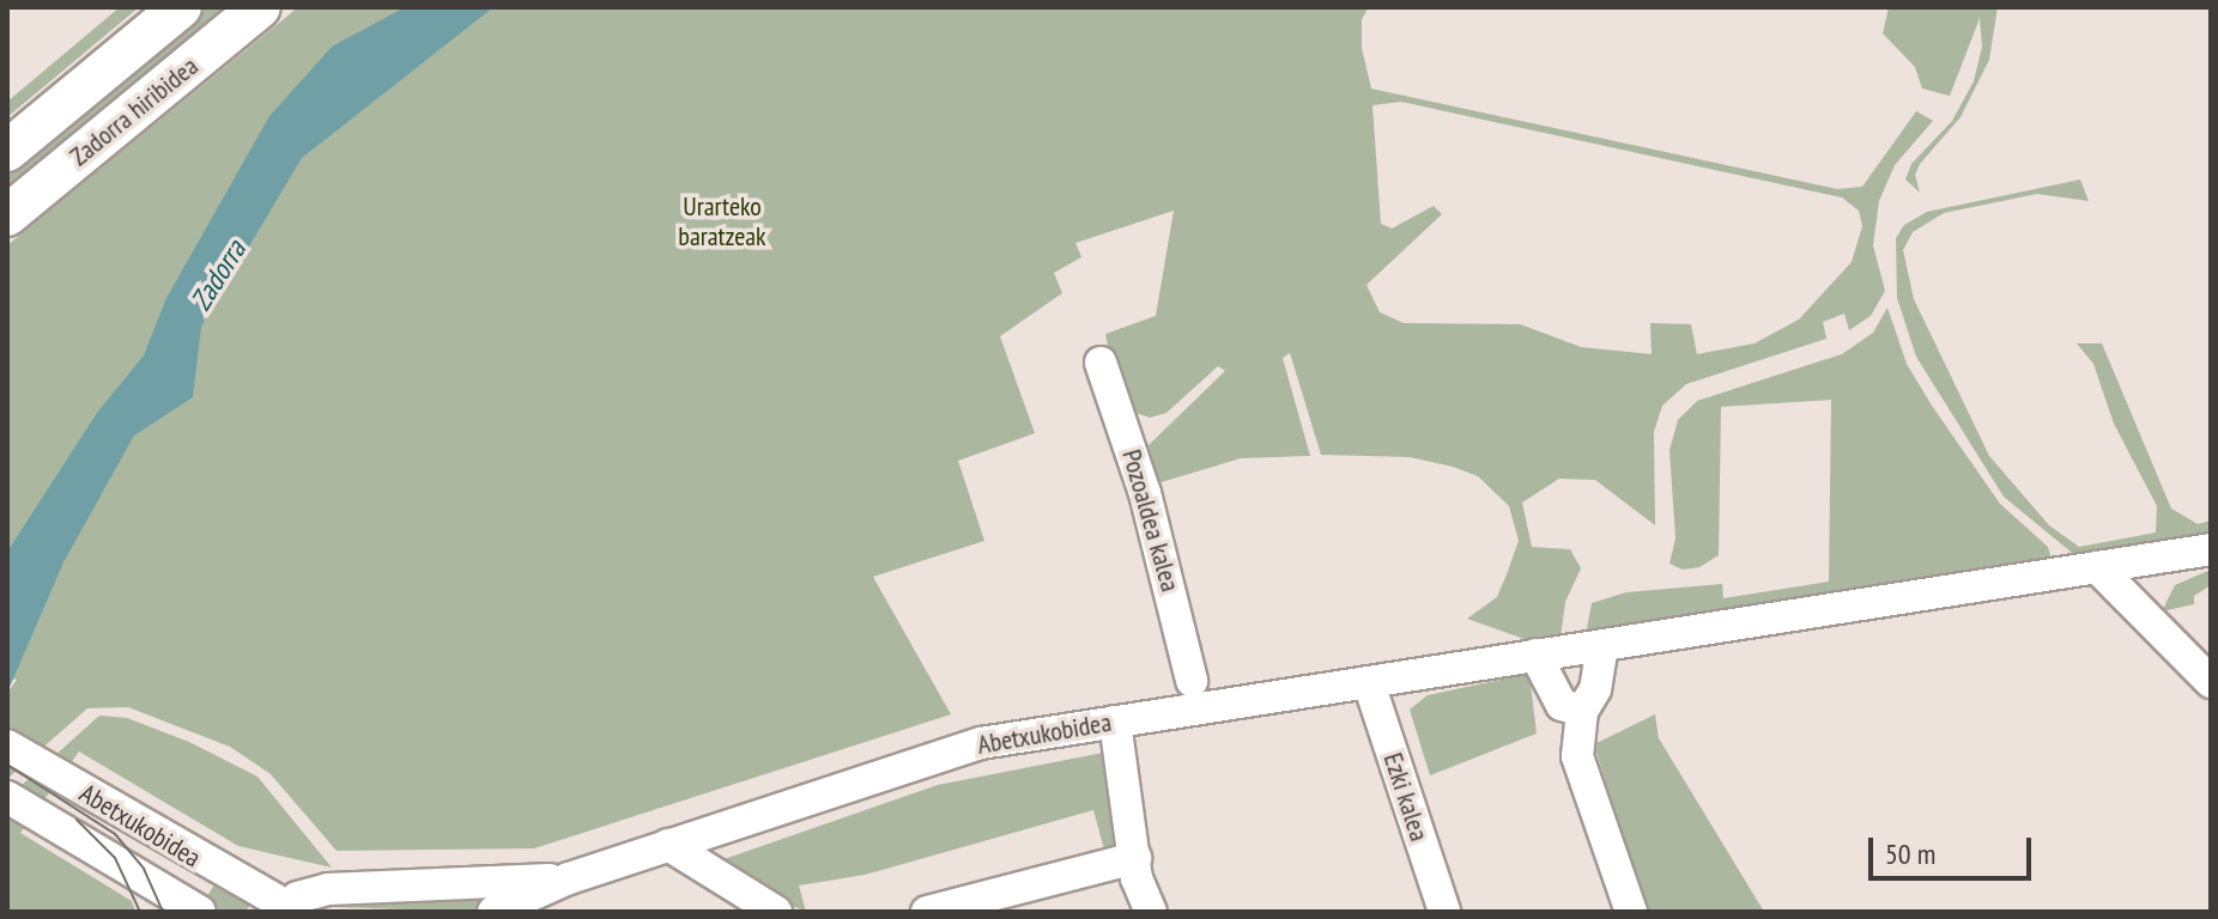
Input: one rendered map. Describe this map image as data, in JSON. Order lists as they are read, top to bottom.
{
  "streets": {
    "main road": ["Zadorra hiribidea"],
    "street": ["Pozoaldea kalea", "Abetxukobidea", "Ezki kalea"]
  },
  "crossings": [
    ["Abetxukobidea", "Ezki kalea"]
  ],
  "water": ["Zadorra"],
  "parks": ["Urarteko baratzeak"],
  "scale_bar": "50 m"
}
